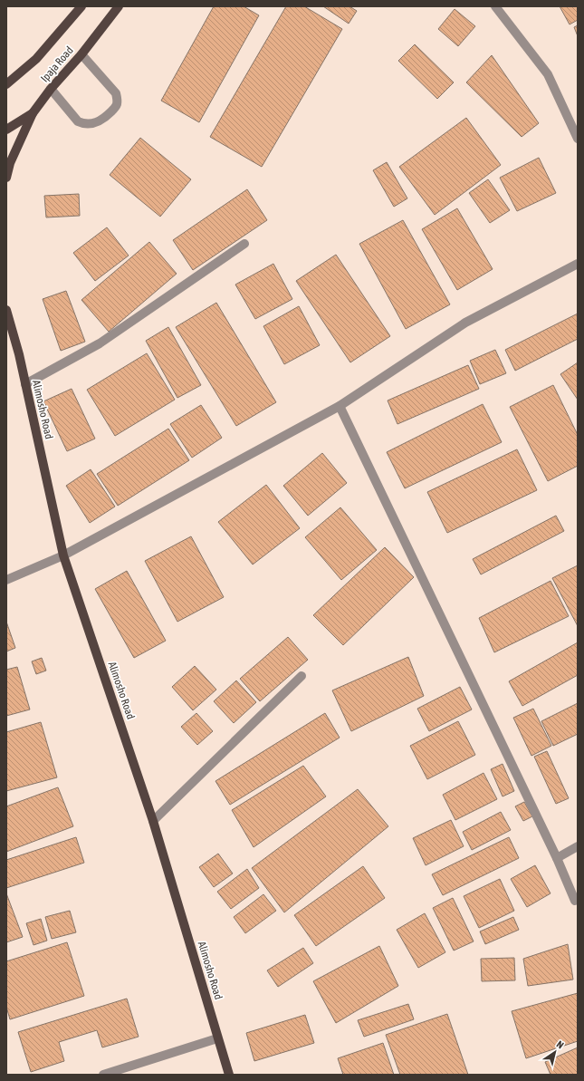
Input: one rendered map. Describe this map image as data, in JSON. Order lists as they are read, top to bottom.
{
  "streets": {
    "main road": ["Ipaja Road", "Alimosho Road"]
  },
  "north": "top right"
}
